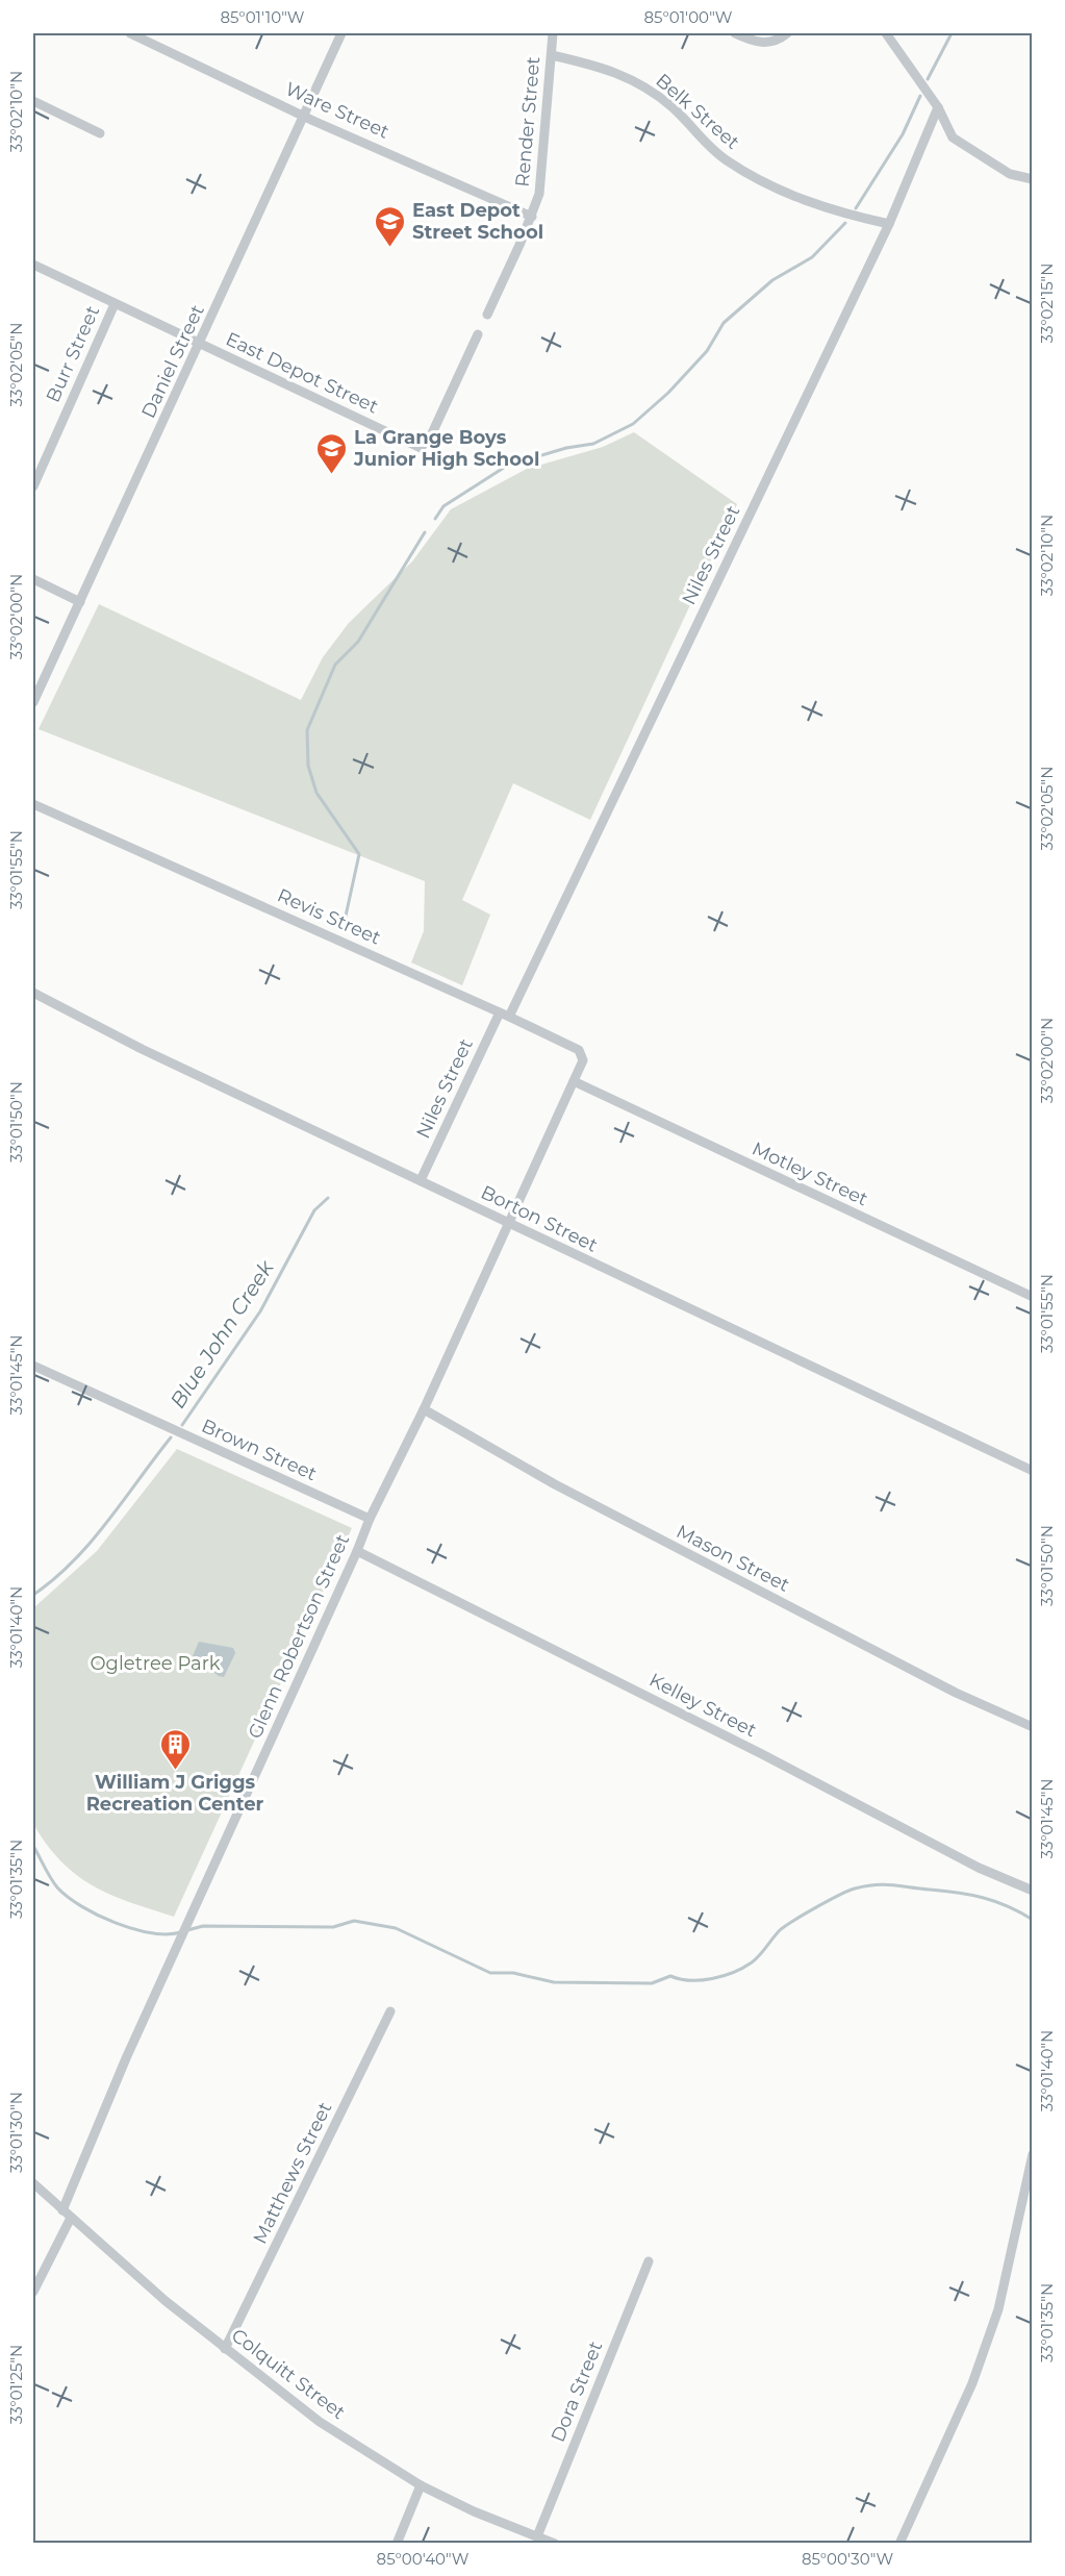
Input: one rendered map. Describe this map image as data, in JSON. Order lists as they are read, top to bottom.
{
  "streets": {
    "street": [
      "Ware Street",
      "Belk Street",
      "Render Street",
      "Burr Street",
      "Daniel Street",
      "East Depot Street",
      "Niles Street",
      "Revis Street",
      "Motley Street",
      "Borton Street",
      "Brown Street",
      "Mason Street",
      "Glenn Robertson Street",
      "Kelley Street",
      "Matthews Street",
      "Colquitt Street",
      "Dora Street"
    ]
  },
  "crossings": [
    ["Ware Street", "Render Street"],
    ["Ware Street", "Daniel Street"],
    ["Belk Street", "Render Street"],
    ["Belk Street", "Niles Street"],
    ["Burr Street", "East Depot Street"],
    ["Daniel Street", "East Depot Street"],
    ["Niles Street", "Revis Street"],
    ["Niles Street", "Borton Street"],
    ["Revis Street", "Motley Street"],
    ["Revis Street", "Glenn Robertson Street"],
    ["Motley Street", "Glenn Robertson Street"],
    ["Borton Street", "Glenn Robertson Street"],
    ["Brown Street", "Glenn Robertson Street"],
    ["Mason Street", "Glenn Robertson Street"],
    ["Glenn Robertson Street", "Kelley Street"],
    ["Glenn Robertson Street", "Colquitt Street"],
    ["Matthews Street", "Colquitt Street"],
    ["Colquitt Street", "Dora Street"]
  ],
  "water": ["Blue John Creek"],
  "parks": ["Ogletree Park"],
  "places": {
    "school or university": ["East Depot Street School", "La Grange Boys Junior High School"],
    "building": ["William J Griggs Recreation Center"]
  },
  "coordinates": [
    "85°01'10\"W",
    "85°01'00\"W",
    "33°02'10\"N",
    "33°02'15\"N",
    "33°02'05\"N",
    "33°02'00\"N",
    "33°01'55\"N",
    "33°01'50\"N",
    "33°01'45\"N",
    "33°01'40\"N",
    "33°01'35\"N",
    "33°01'30\"N",
    "33°01'25\"N",
    "85°00'40\"W",
    "85°00'30\"W"
  ]
}
